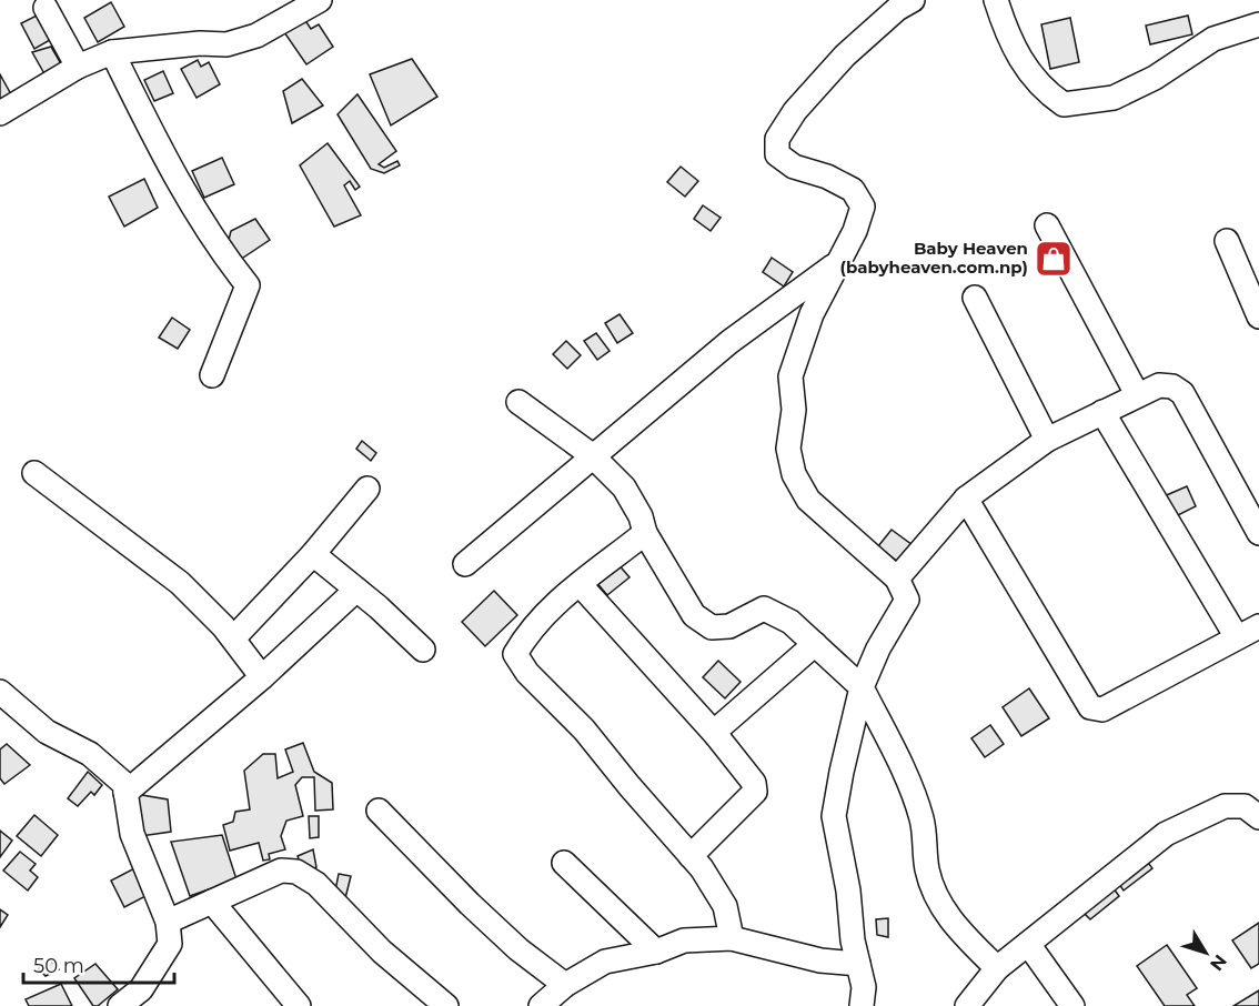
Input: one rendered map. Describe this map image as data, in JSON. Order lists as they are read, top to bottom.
{
  "places": {
    "shop": ["Baby Heaven (babyheaven.com.np)"]
  },
  "scale_bar": "50 m",
  "north": "bottom right"
}
